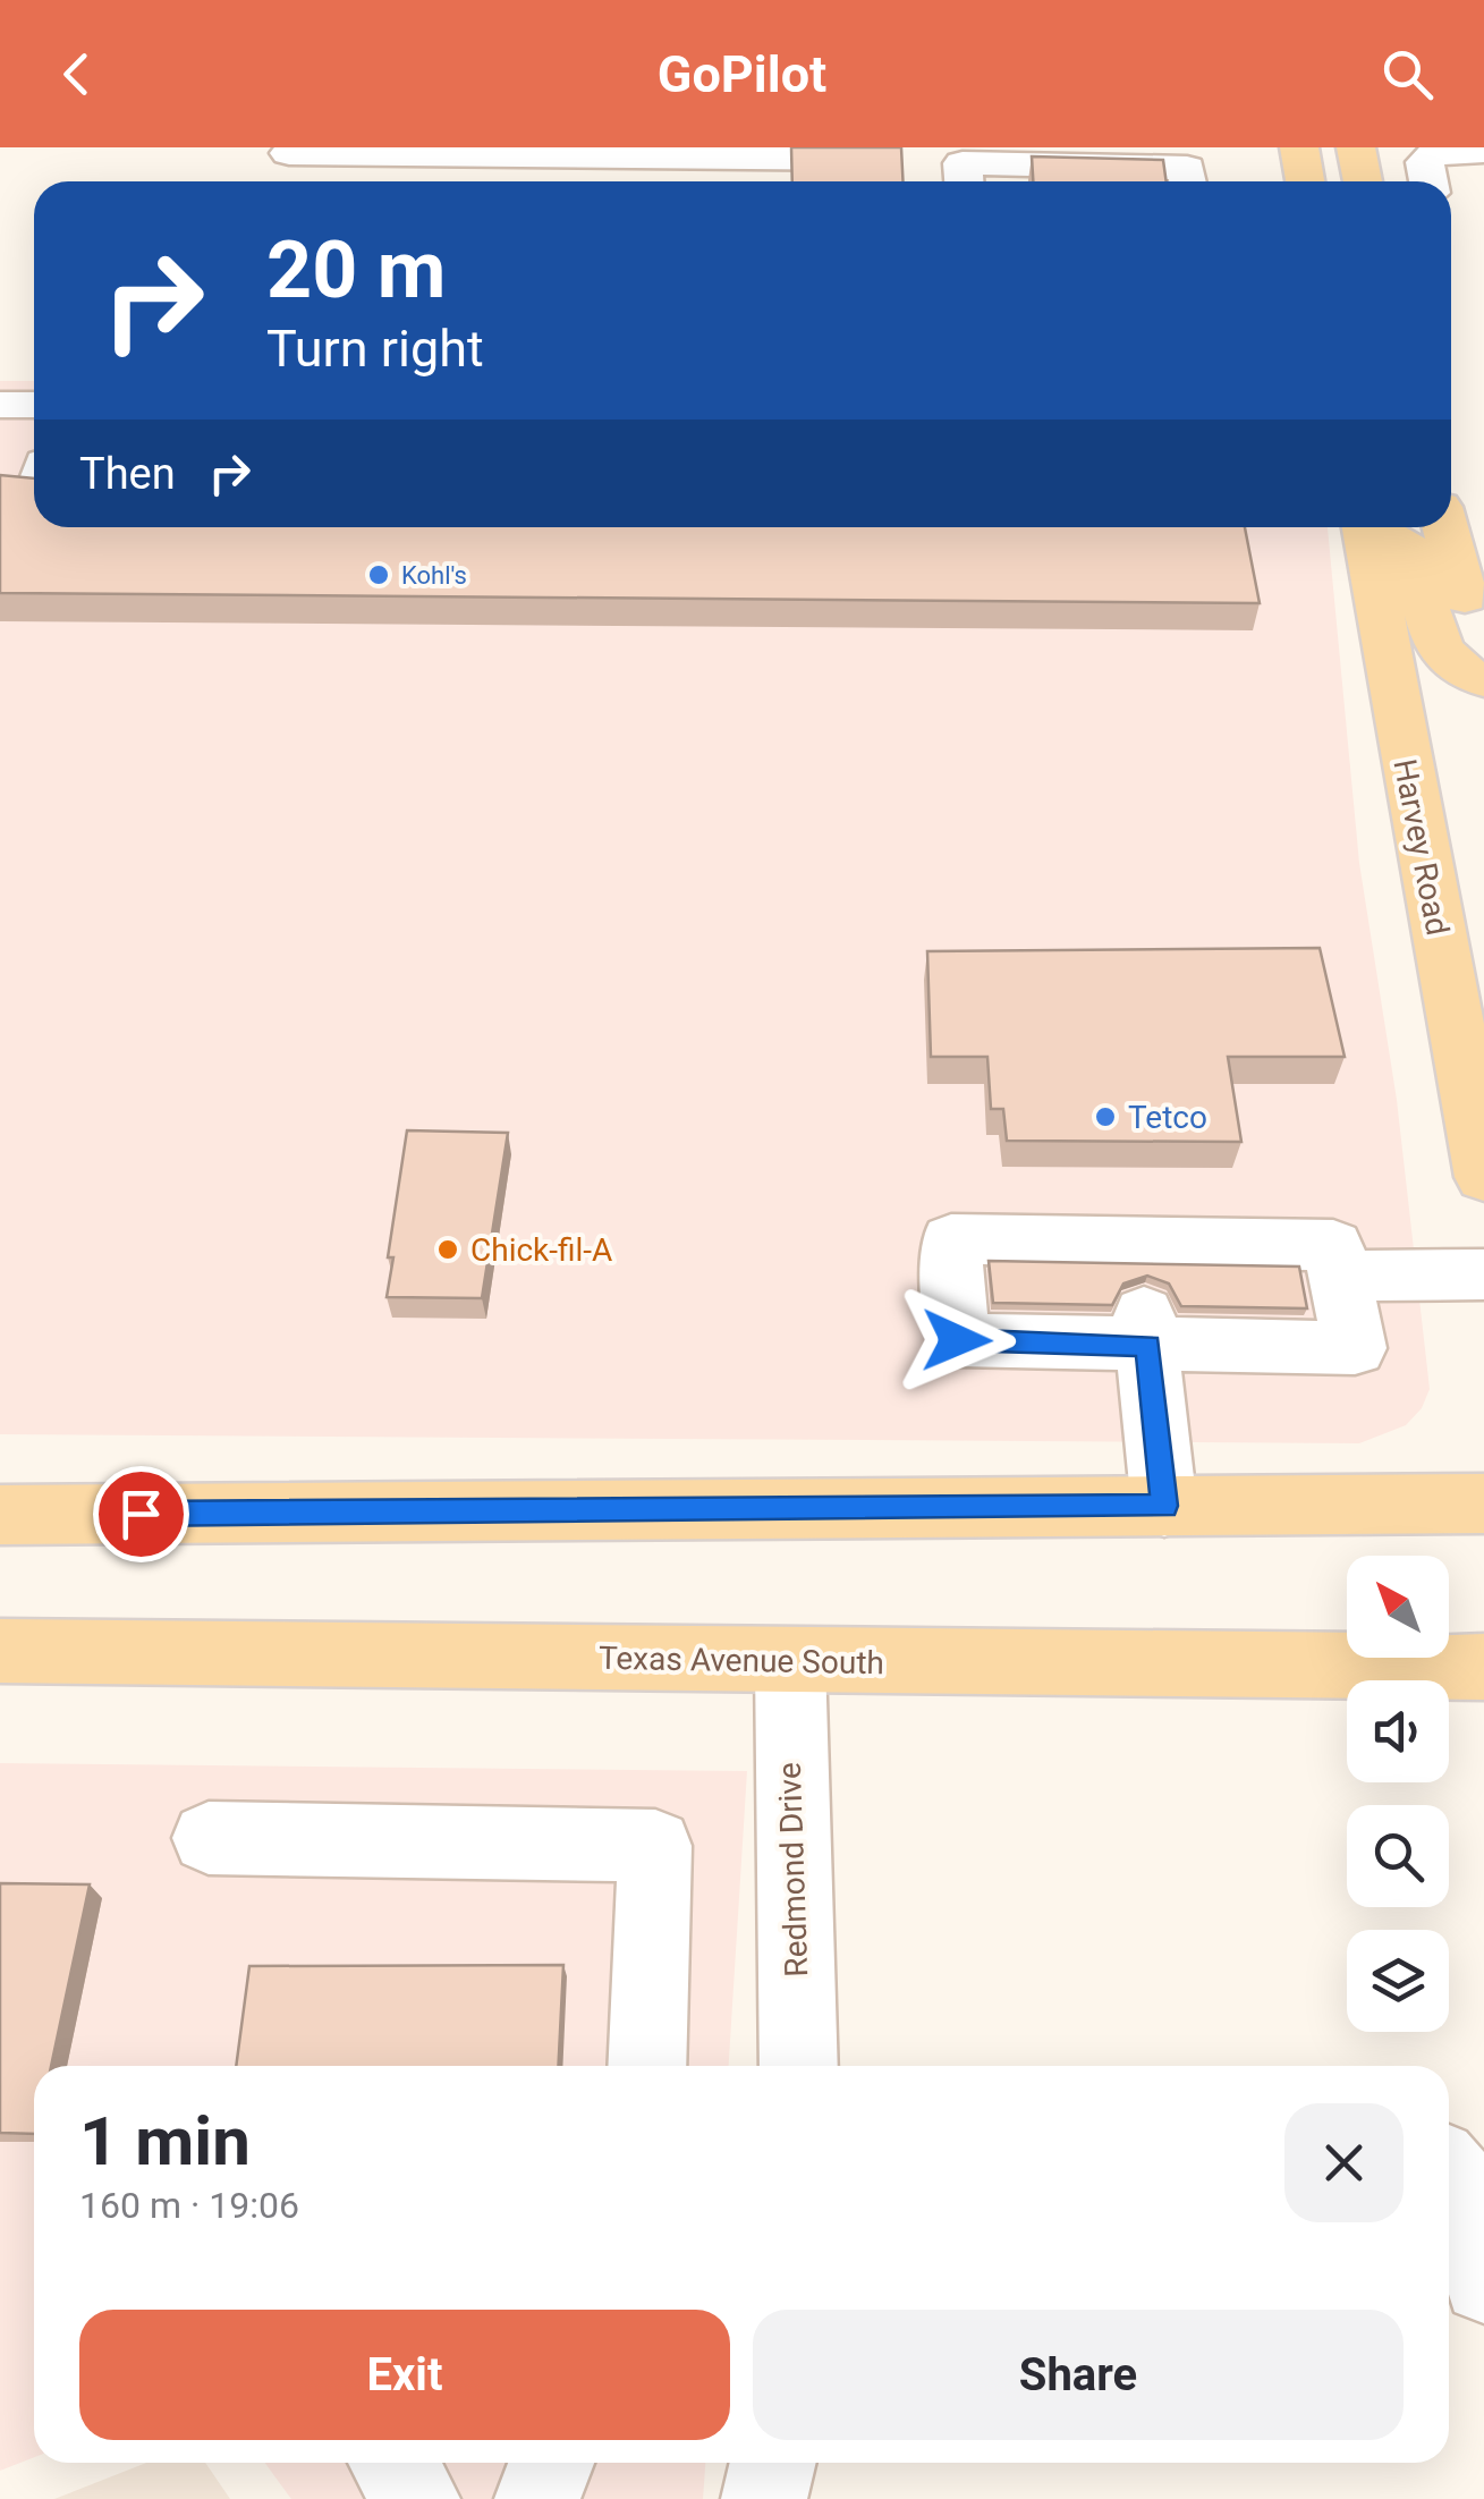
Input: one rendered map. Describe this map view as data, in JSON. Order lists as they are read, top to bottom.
{
  "streets": {
    "main road": ["Harvey Road", "Texas Avenue South"],
    "street": ["Redmond Drive"]
  },
  "crossings": [
    ["Texas Avenue South", "Redmond Drive"]
  ],
  "places": ["Kohl's", "Tetco", "Chick-fil-A"],
  "north": "top left",
  "page": {
    "header": "GoPilot",
    "turn": ["20 m", "Turn right"],
    "then": "Then",
    "heading": ["1 min", "160 m · 19:06"],
    "buttons": ["Exit", "Share"]
  }
}
